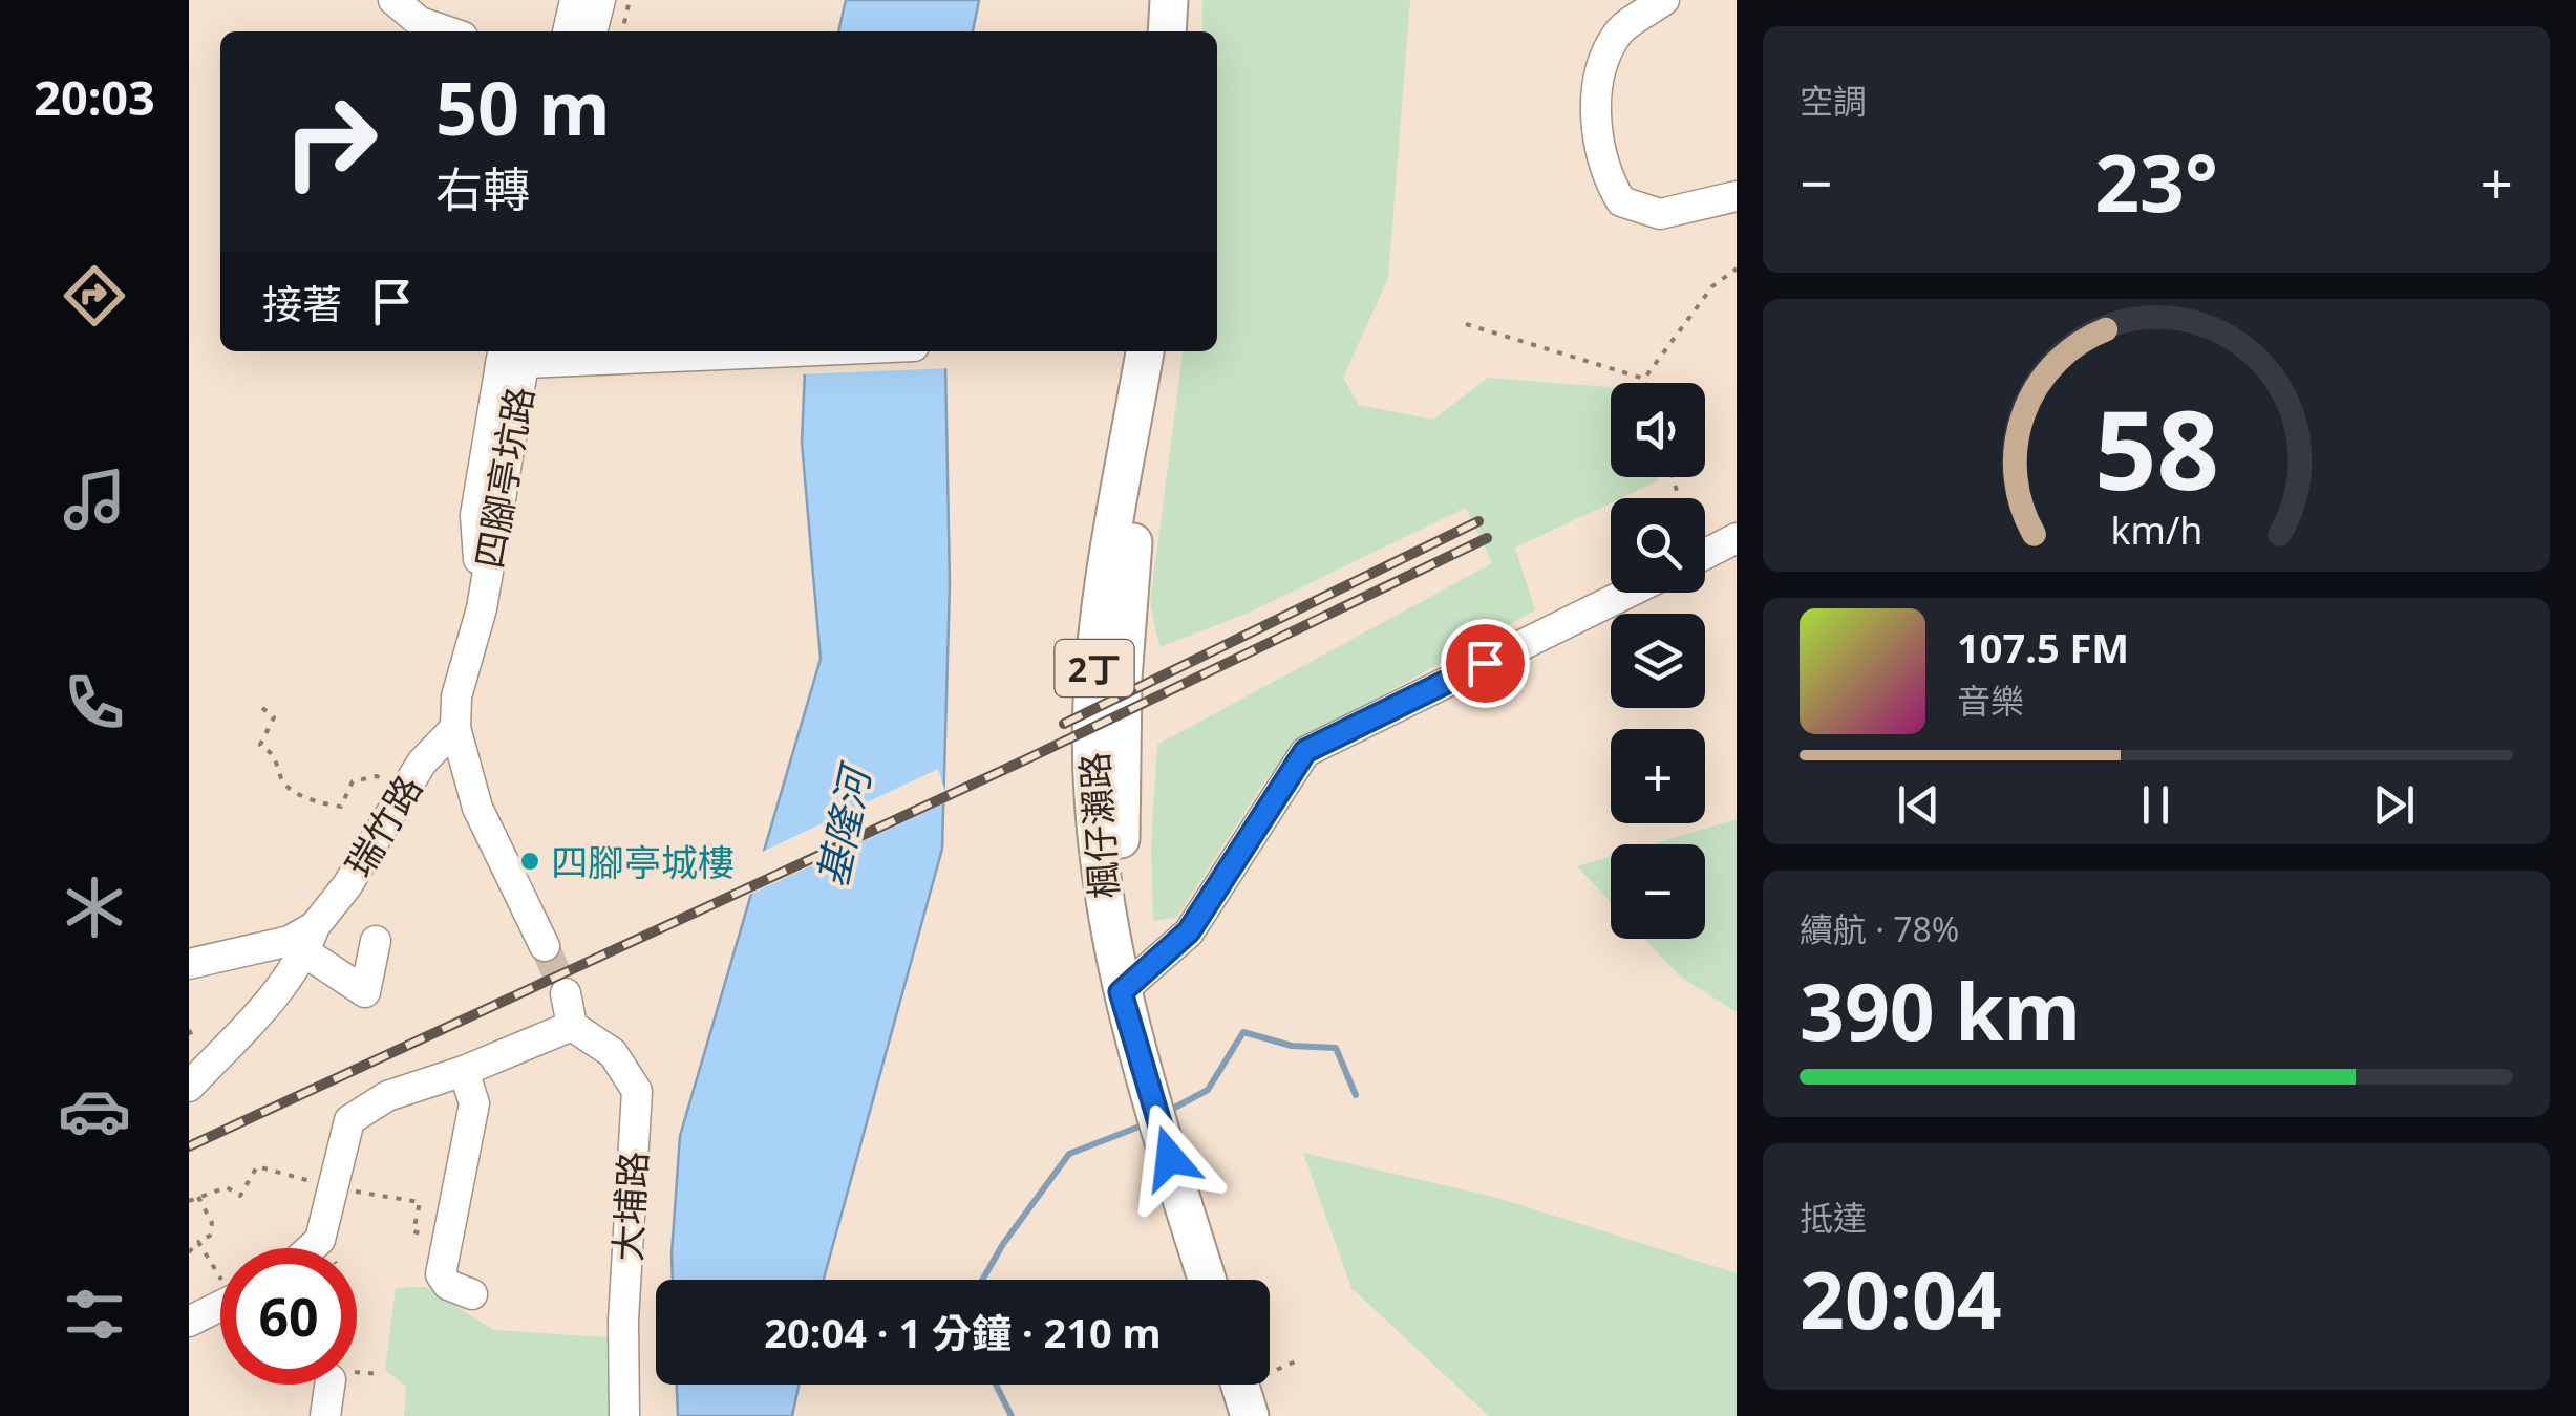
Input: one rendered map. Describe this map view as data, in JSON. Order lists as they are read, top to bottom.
{
  "streets": {
    "main road": ["2丁", "楓仔瀨路"],
    "street": ["四腳亭坑路", "瑞竹路", "大埔路"]
  },
  "crossings": [
    ["四腳亭坑路", "瑞竹路"]
  ],
  "water": ["基隆河"],
  "places": ["四腳亭城樓"],
  "page": {
    "tabs": "20:03",
    "tile": [
      "空調",
      ["續航 · 78%", "390 km"],
      ["抵達", "20:04"]
    ],
    "turn": ["50 m", "右轉"],
    "heat": ["−", "23°", "+"],
    "then": "接著",
    "map_buttons": ["+", "−"],
    "song": ["107.5 FM", "音樂"],
    "limit": "60",
    "trip": "20:04 · 1 分鐘 · 210 m",
    "gauge": ["58", "km/h"]
  }
}
